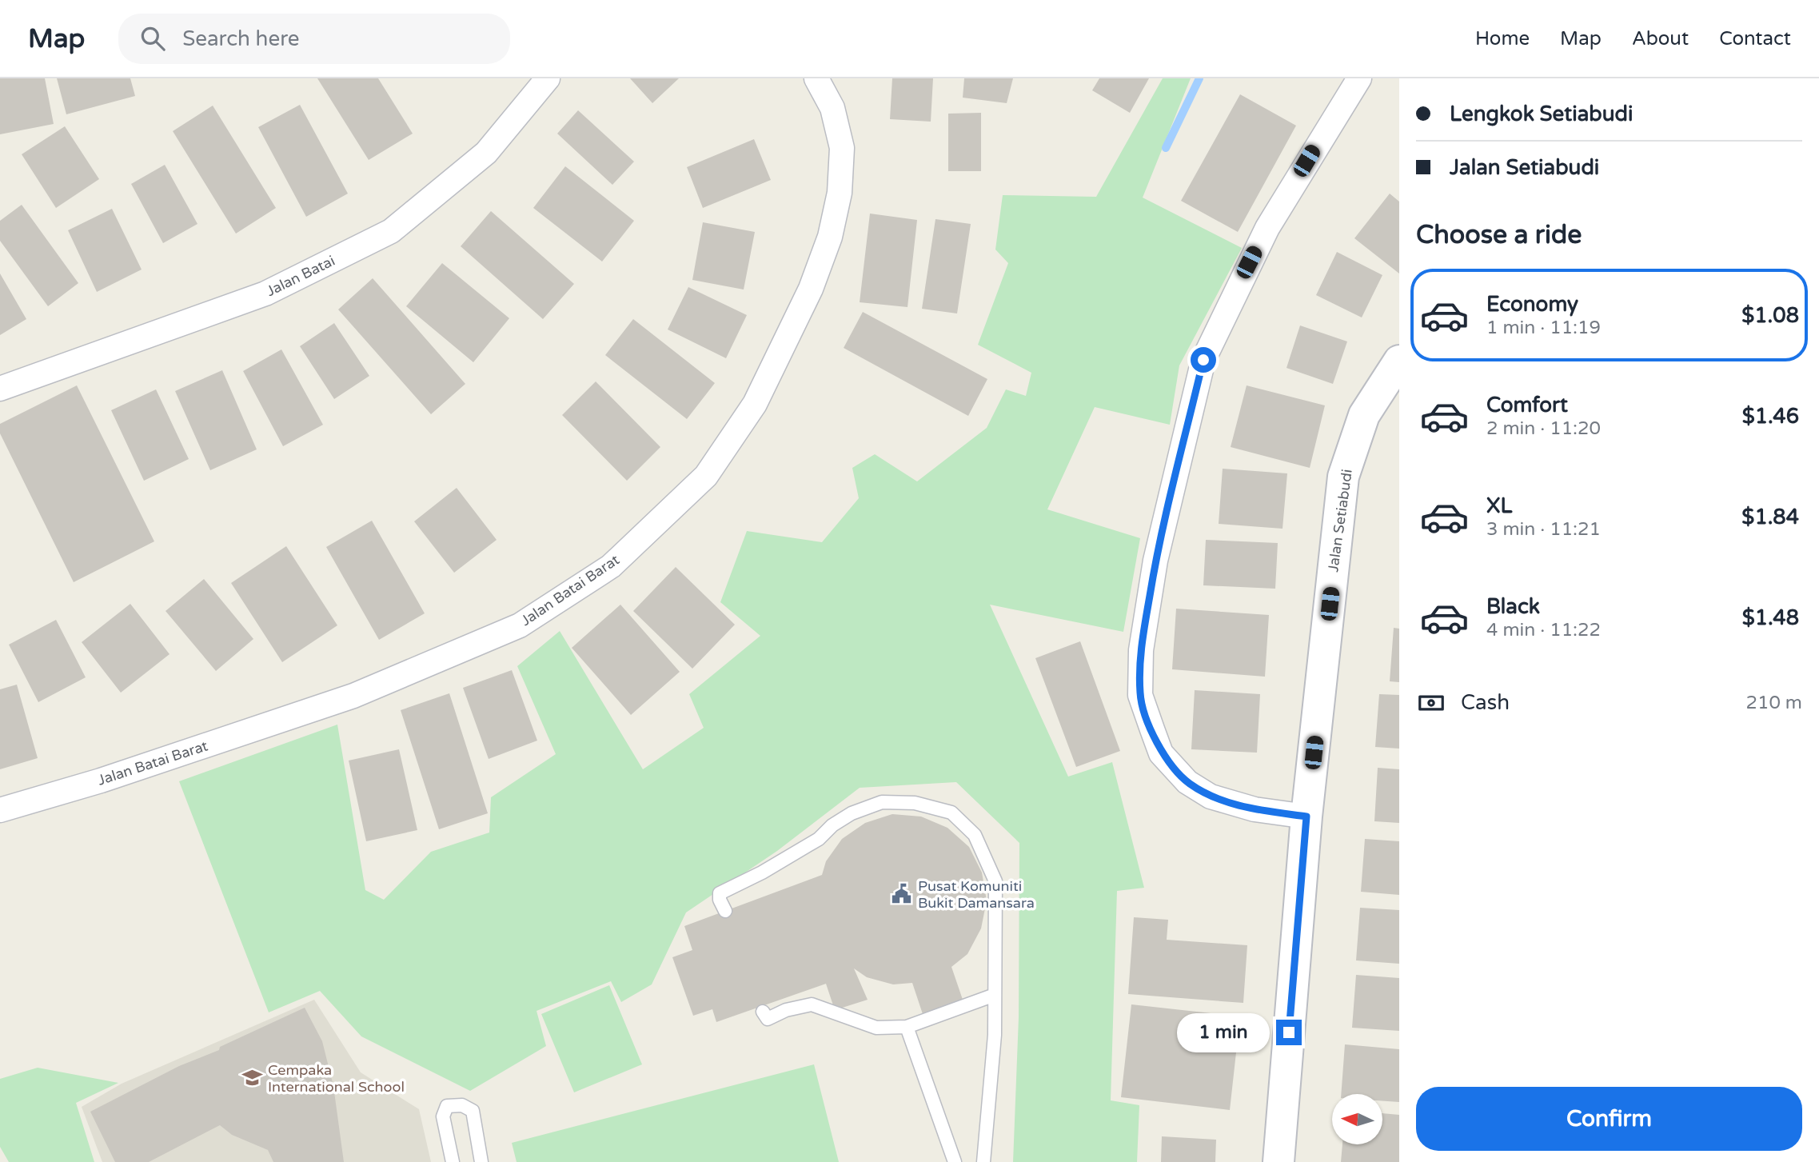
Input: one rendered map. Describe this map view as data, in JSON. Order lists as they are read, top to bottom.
{
  "streets": {
    "street": ["Jalan Batai", "Jalan Setiabudi", "Jalan Batai Barat"]
  },
  "places": {
    "public building": ["Pusat Komuniti Bukit Damansara"],
    "school or university": ["Cempaka International School"]
  },
  "north": "left",
  "page": {
    "header": "Map",
    "search": "Search here",
    "nav": [
      "Home",
      "Map",
      "About",
      "Contact"
    ],
    "banner": ["Lengkok Setiabudi", "Jalan Setiabudi"],
    "heading": "Choose a ride",
    "list": [
      {
        "name": "Economy",
        "note": "1 min · 11:19",
        "value": "$1.08"
      },
      {
        "name": "Comfort",
        "note": "2 min · 11:20",
        "value": "$1.46"
      },
      {
        "name": "XL",
        "note": "3 min · 11:21",
        "value": "$1.84"
      },
      {
        "name": "Black",
        "note": "4 min · 11:22",
        "value": "$1.48"
      }
    ],
    "pay": ["Cash", "210 m"],
    "bubble": "1 min",
    "buttons": "Confirm"
  }
}
